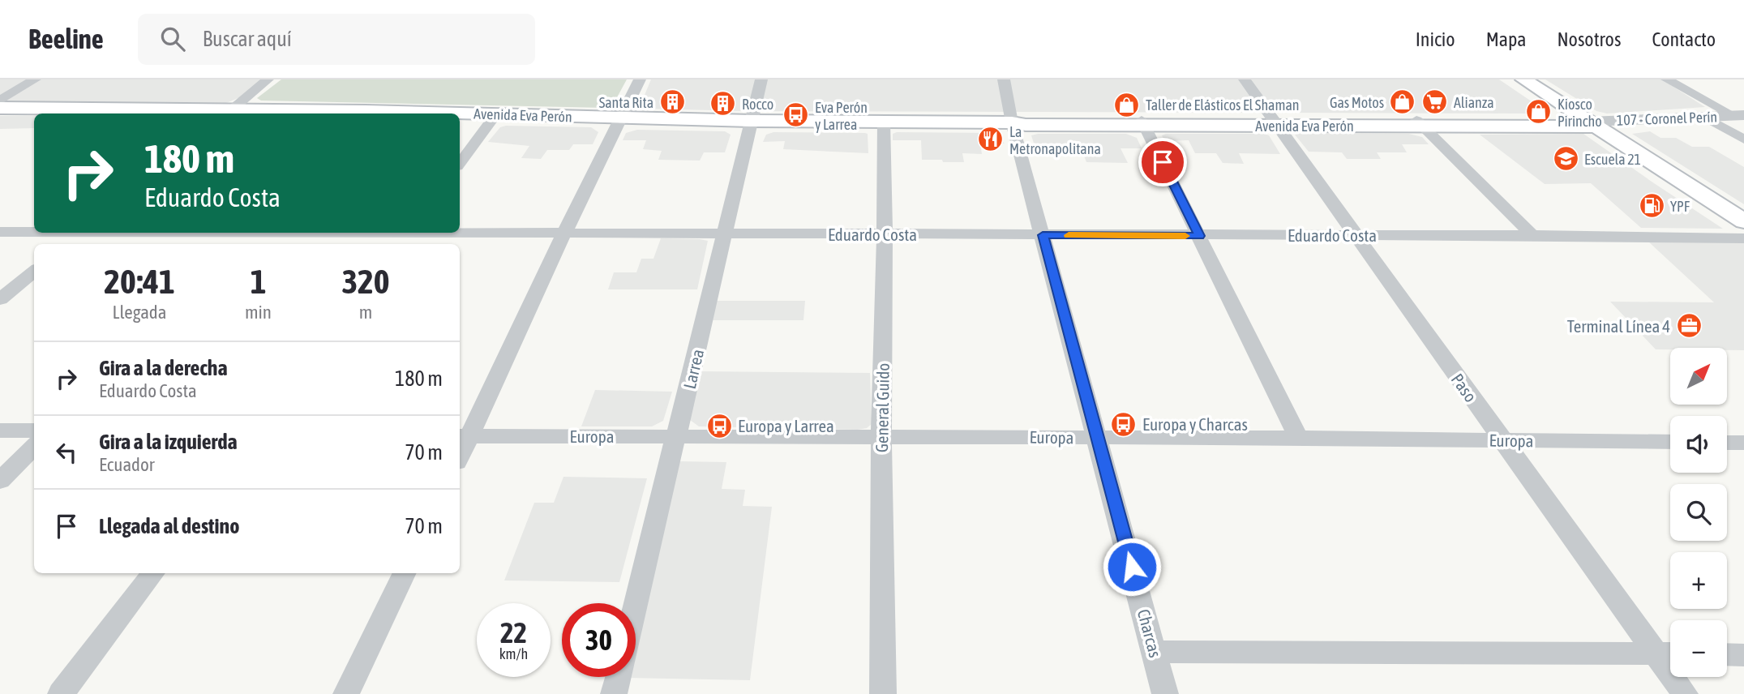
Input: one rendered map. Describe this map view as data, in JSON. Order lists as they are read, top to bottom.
{
  "streets": {
    "main road": ["Avenida Eva Perón"],
    "street": [
      "107 - Coronel Perín",
      "Eduardo Costa",
      "Larrea",
      "Paso",
      "General Guido",
      "Europa",
      "Charcas"
    ]
  },
  "crossings": [
    ["Avenida Eva Perón", "107 - Coronel Perín"],
    ["Avenida Eva Perón", "Larrea"],
    ["Avenida Eva Perón", "Paso"],
    ["Avenida Eva Perón", "General Guido"],
    ["Avenida Eva Perón", "Charcas"],
    ["Eduardo Costa", "Larrea"],
    ["Eduardo Costa", "Paso"],
    ["Eduardo Costa", "General Guido"],
    ["Eduardo Costa", "Charcas"],
    ["Larrea", "Europa"],
    ["Paso", "Europa"],
    ["General Guido", "Europa"],
    ["Europa", "Charcas"]
  ],
  "places": {
    "building": ["Santa Rita", "Rocco"],
    "shop": ["Gas Motos", "Taller de Elásticos El Shaman", "Kiosco Pirincho"],
    "supermarket": ["Alianza"],
    "bus stop": ["Eva Perón y Larrea", "Europa y Charcas", "Europa y Larrea"],
    "restaurant": ["La Metronapolitana"],
    "school or university": ["Escuela 21"],
    "fuel station": ["YPF"],
    "office": ["Terminal Línea 4"]
  },
  "north": "top right",
  "page": {
    "header": "Beeline",
    "search": "Buscar aquí",
    "nav": [
      "Inicio",
      "Mapa",
      "Nosotros",
      "Contacto"
    ],
    "turn": ["180 m", "Eduardo Costa"],
    "eta": [
      "20:41",
      "Llegada",
      "1",
      "min",
      "320",
      "m"
    ],
    "list": [
      {
        "name": "Gira a la derecha",
        "note": "Eduardo Costa",
        "value": "180 m"
      },
      {
        "name": "Gira a la izquierda",
        "note": "Ecuador",
        "value": "70 m"
      },
      {
        "name": "Llegada al destino",
        "value": "70 m"
      }
    ],
    "map_buttons": ["+", "−"],
    "speed": "22 km/h",
    "limit": "30"
  }
}
